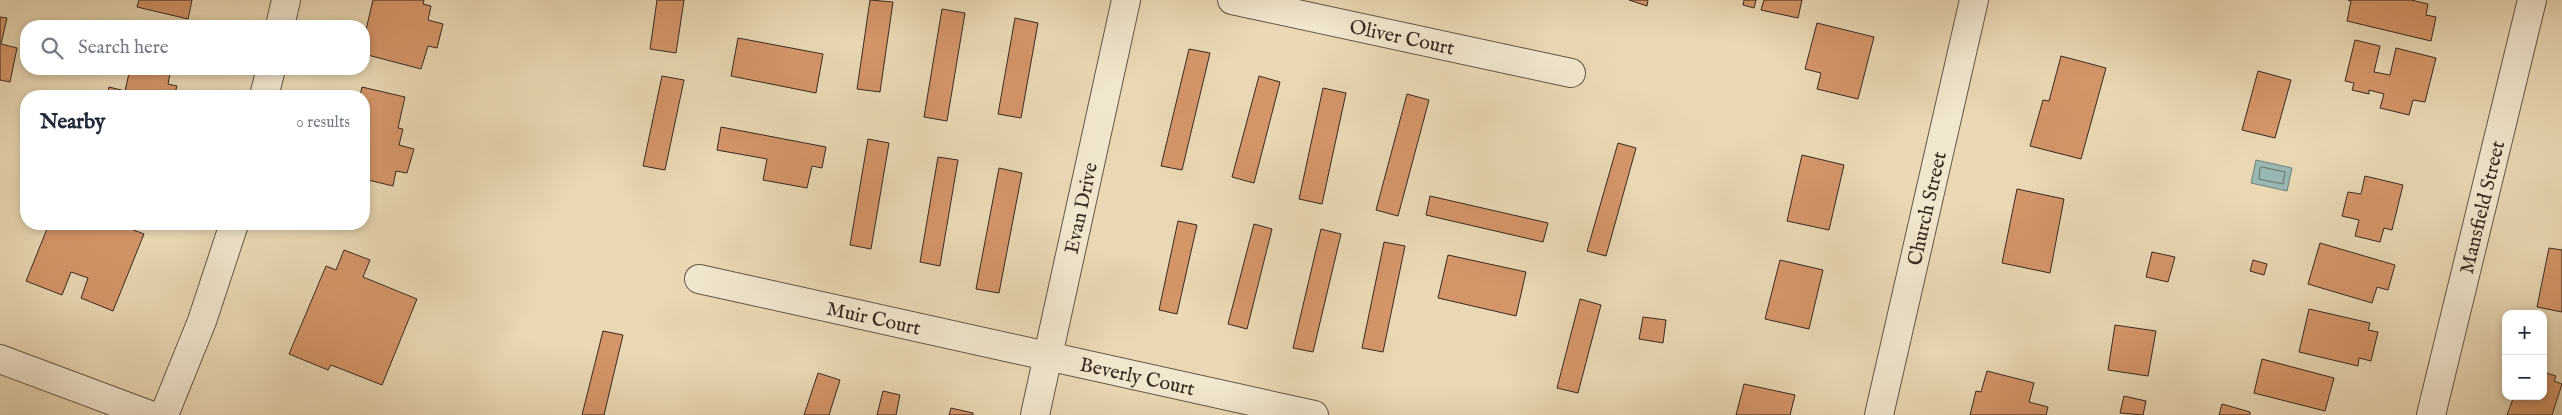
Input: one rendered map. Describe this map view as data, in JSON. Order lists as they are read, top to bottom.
{
  "streets": {
    "street": [
      "Oliver Court",
      "Church Street",
      "Evan Drive",
      "Mansfield Street",
      "Muir Court",
      "Beverly Court"
    ]
  },
  "crossings": [
    ["Evan Drive", "Muir Court"],
    ["Evan Drive", "Beverly Court"],
    ["Muir Court", "Beverly Court"]
  ],
  "page": {
    "search": "Search here",
    "heading": ["Nearby", "0 results"],
    "map_buttons": ["+", "−"]
  }
}
